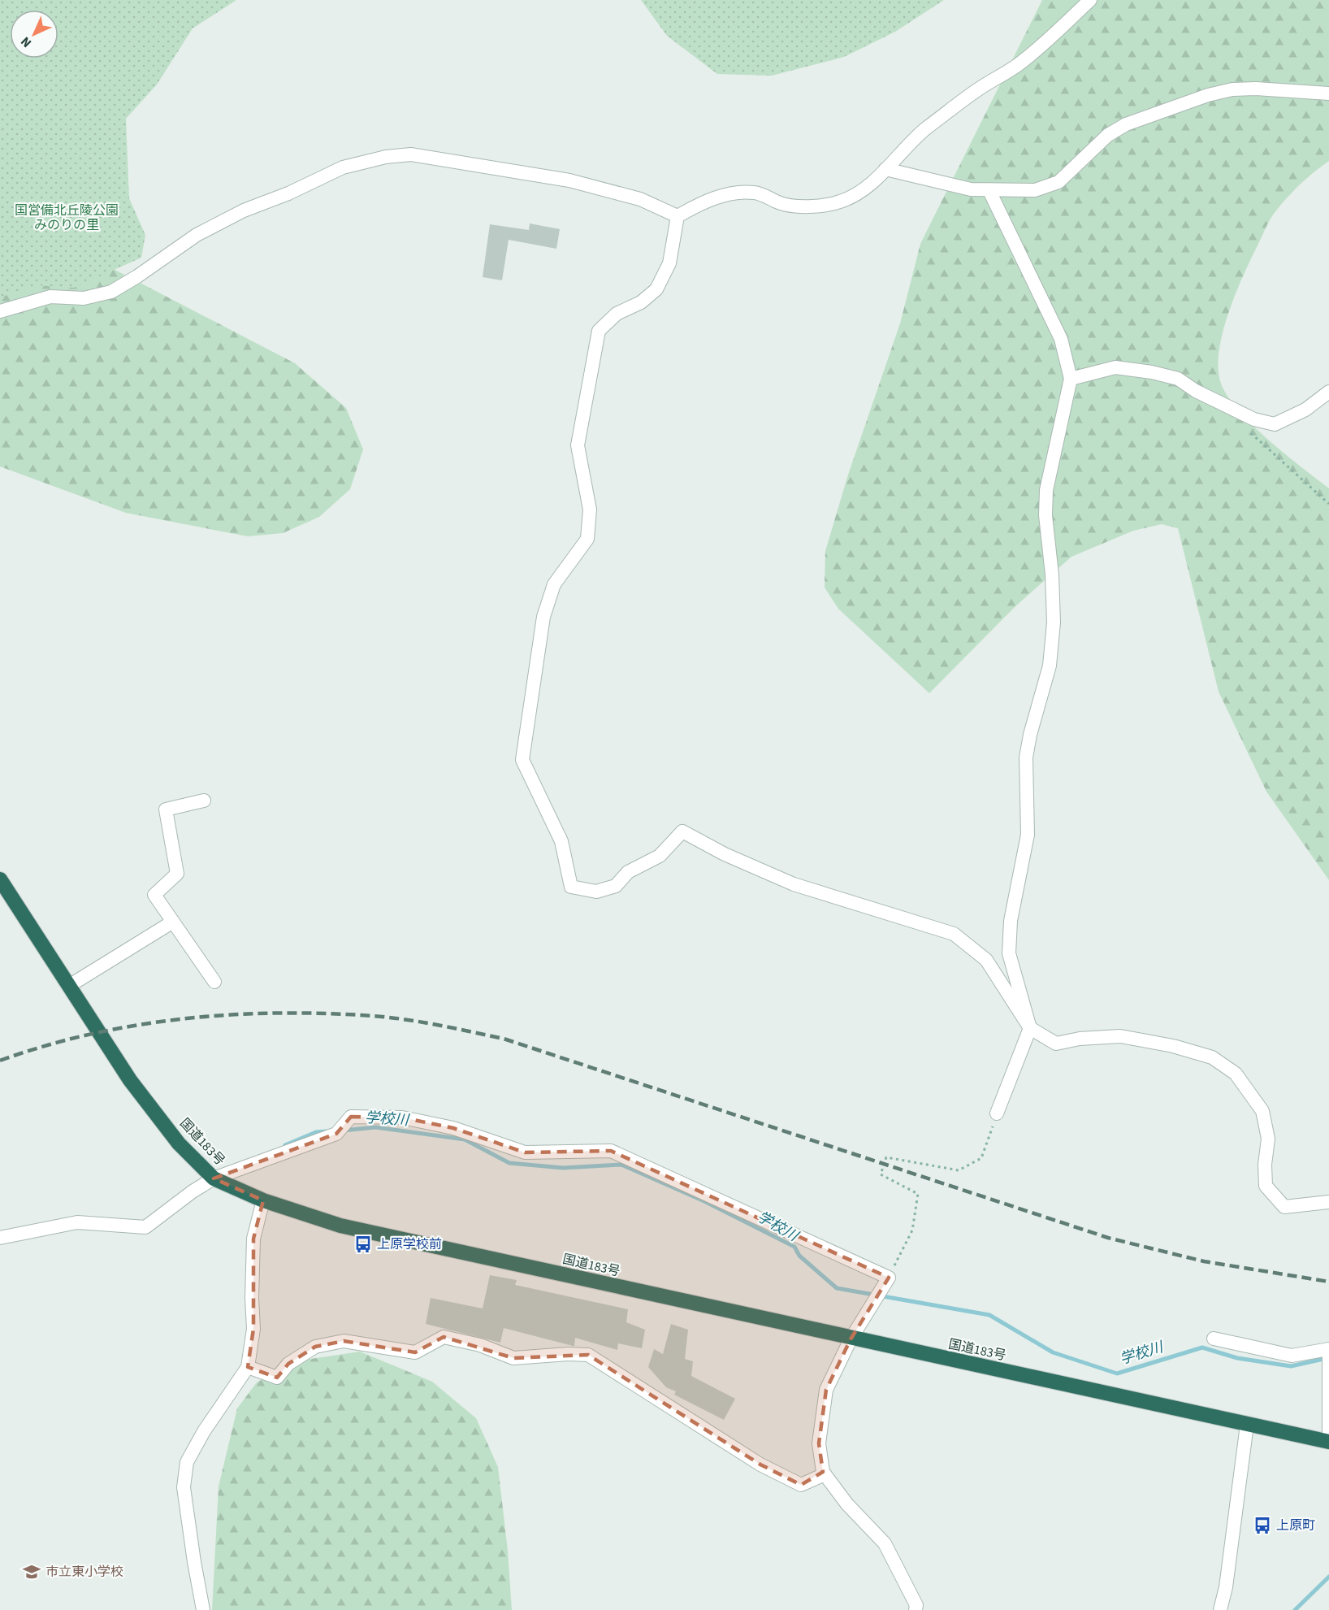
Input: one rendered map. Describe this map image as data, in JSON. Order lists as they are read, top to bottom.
{
  "streets": {
    "highway": ["国道183号"]
  },
  "water": ["学校川"],
  "parks": ["国営備北丘陵公園 みのりの里"],
  "places": {
    "bus stop": ["上原学校前", "上原町"],
    "school or university": ["市立東小学校"]
  },
  "north": "bottom left"
}
